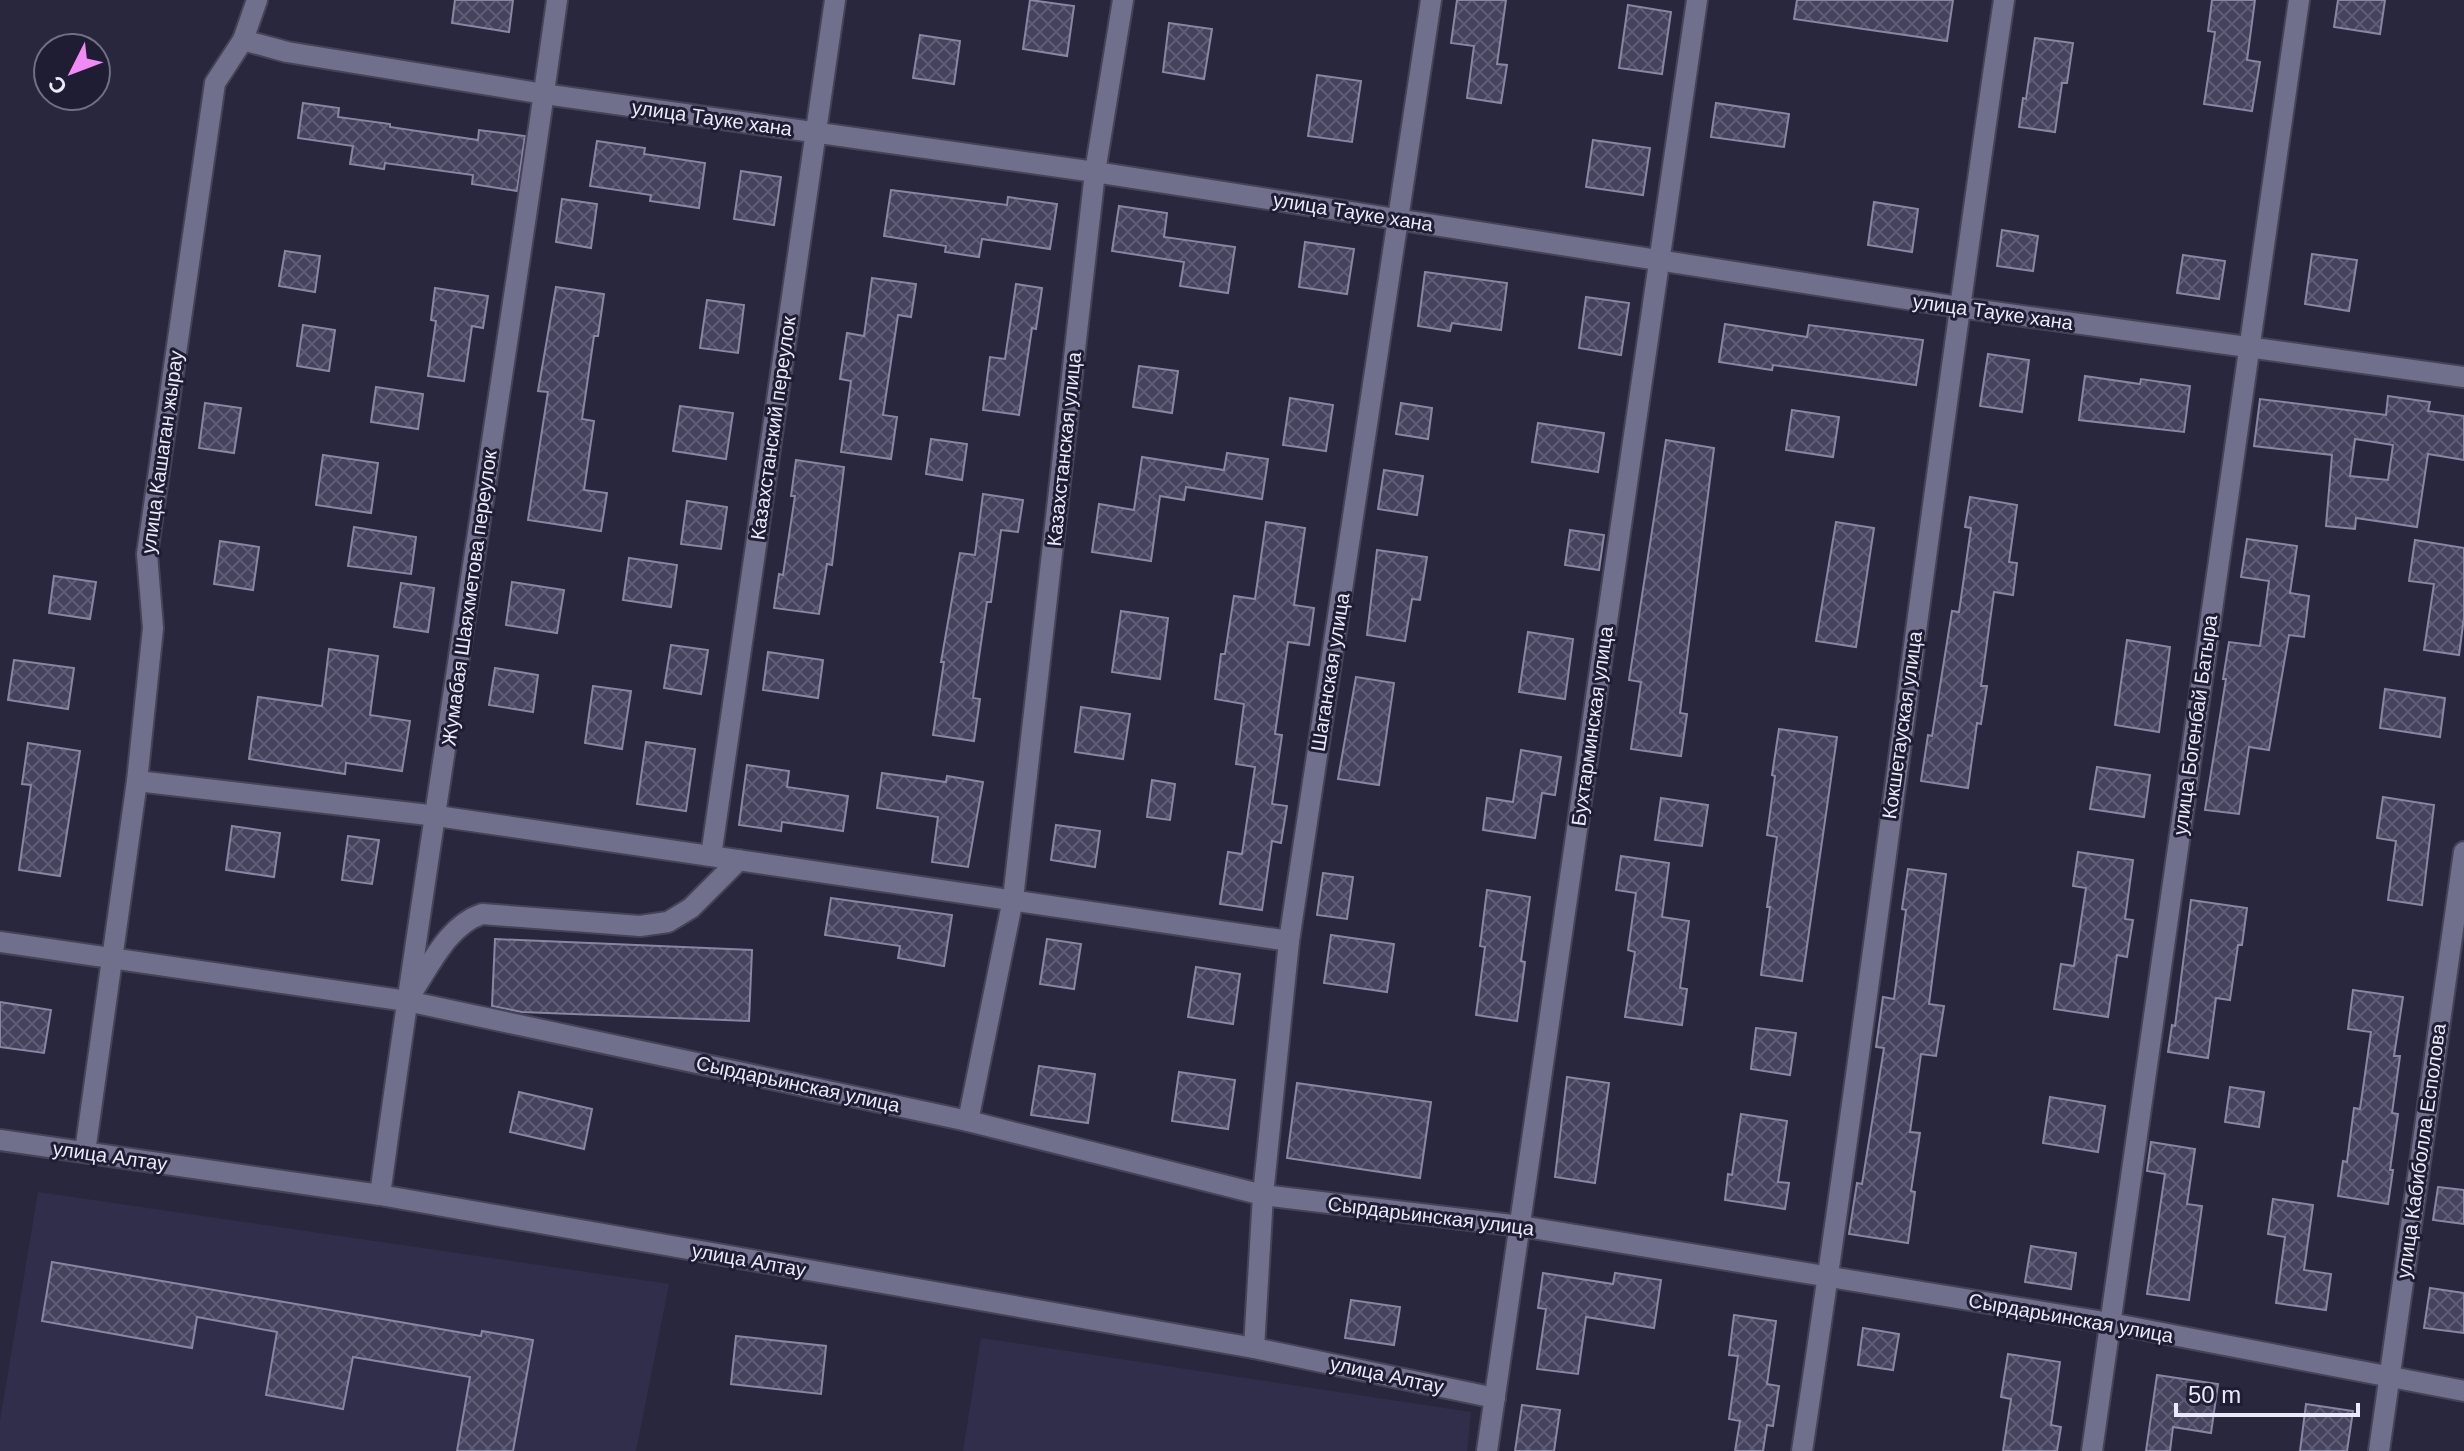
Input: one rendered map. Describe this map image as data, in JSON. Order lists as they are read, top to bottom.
{
  "streets": {
    "street": [
      "улица Тауке хана",
      "Казахстанский переулок",
      "Казахстанская улица",
      "улица Кашаган жырау",
      "Жумабая Шаяхметова переулок",
      "Шаганская улица",
      "Кокшетауская улица",
      "улица Богенбай Батыра",
      "Бухтарминская улица",
      "Сырдарьинская улица",
      "улица Кабиболла Есполова",
      "улица Алтау"
    ]
  },
  "crossings": [
    ["улица Тауке хана", "Казахстанский переулок"],
    ["улица Тауке хана", "Казахстанская улица"],
    ["улица Тауке хана", "улица Кашаган жырау"],
    ["улица Тауке хана", "Жумабая Шаяхметова переулок"],
    ["улица Тауке хана", "Шаганская улица"],
    ["улица Тауке хана", "Кокшетауская улица"],
    ["улица Тауке хана", "улица Богенбай Батыра"],
    ["улица Тауке хана", "Бухтарминская улица"],
    ["Казахстанская улица", "Сырдарьинская улица"],
    ["улица Кашаган жырау", "улица Алтау"],
    ["Жумабая Шаяхметова переулок", "Сырдарьинская улица"],
    ["Жумабая Шаяхметова переулок", "улица Алтау"],
    ["Шаганская улица", "Сырдарьинская улица"],
    ["Шаганская улица", "улица Алтау"],
    ["Кокшетауская улица", "Сырдарьинская улица"],
    ["улица Богенбай Батыра", "Сырдарьинская улица"],
    ["Бухтарминская улица", "Сырдарьинская улица"],
    ["Бухтарминская улица", "улица Алтау"],
    ["Сырдарьинская улица", "улица Кабиболла Есполова"]
  ],
  "scale_bar": "50 m",
  "north": "bottom left"
}
